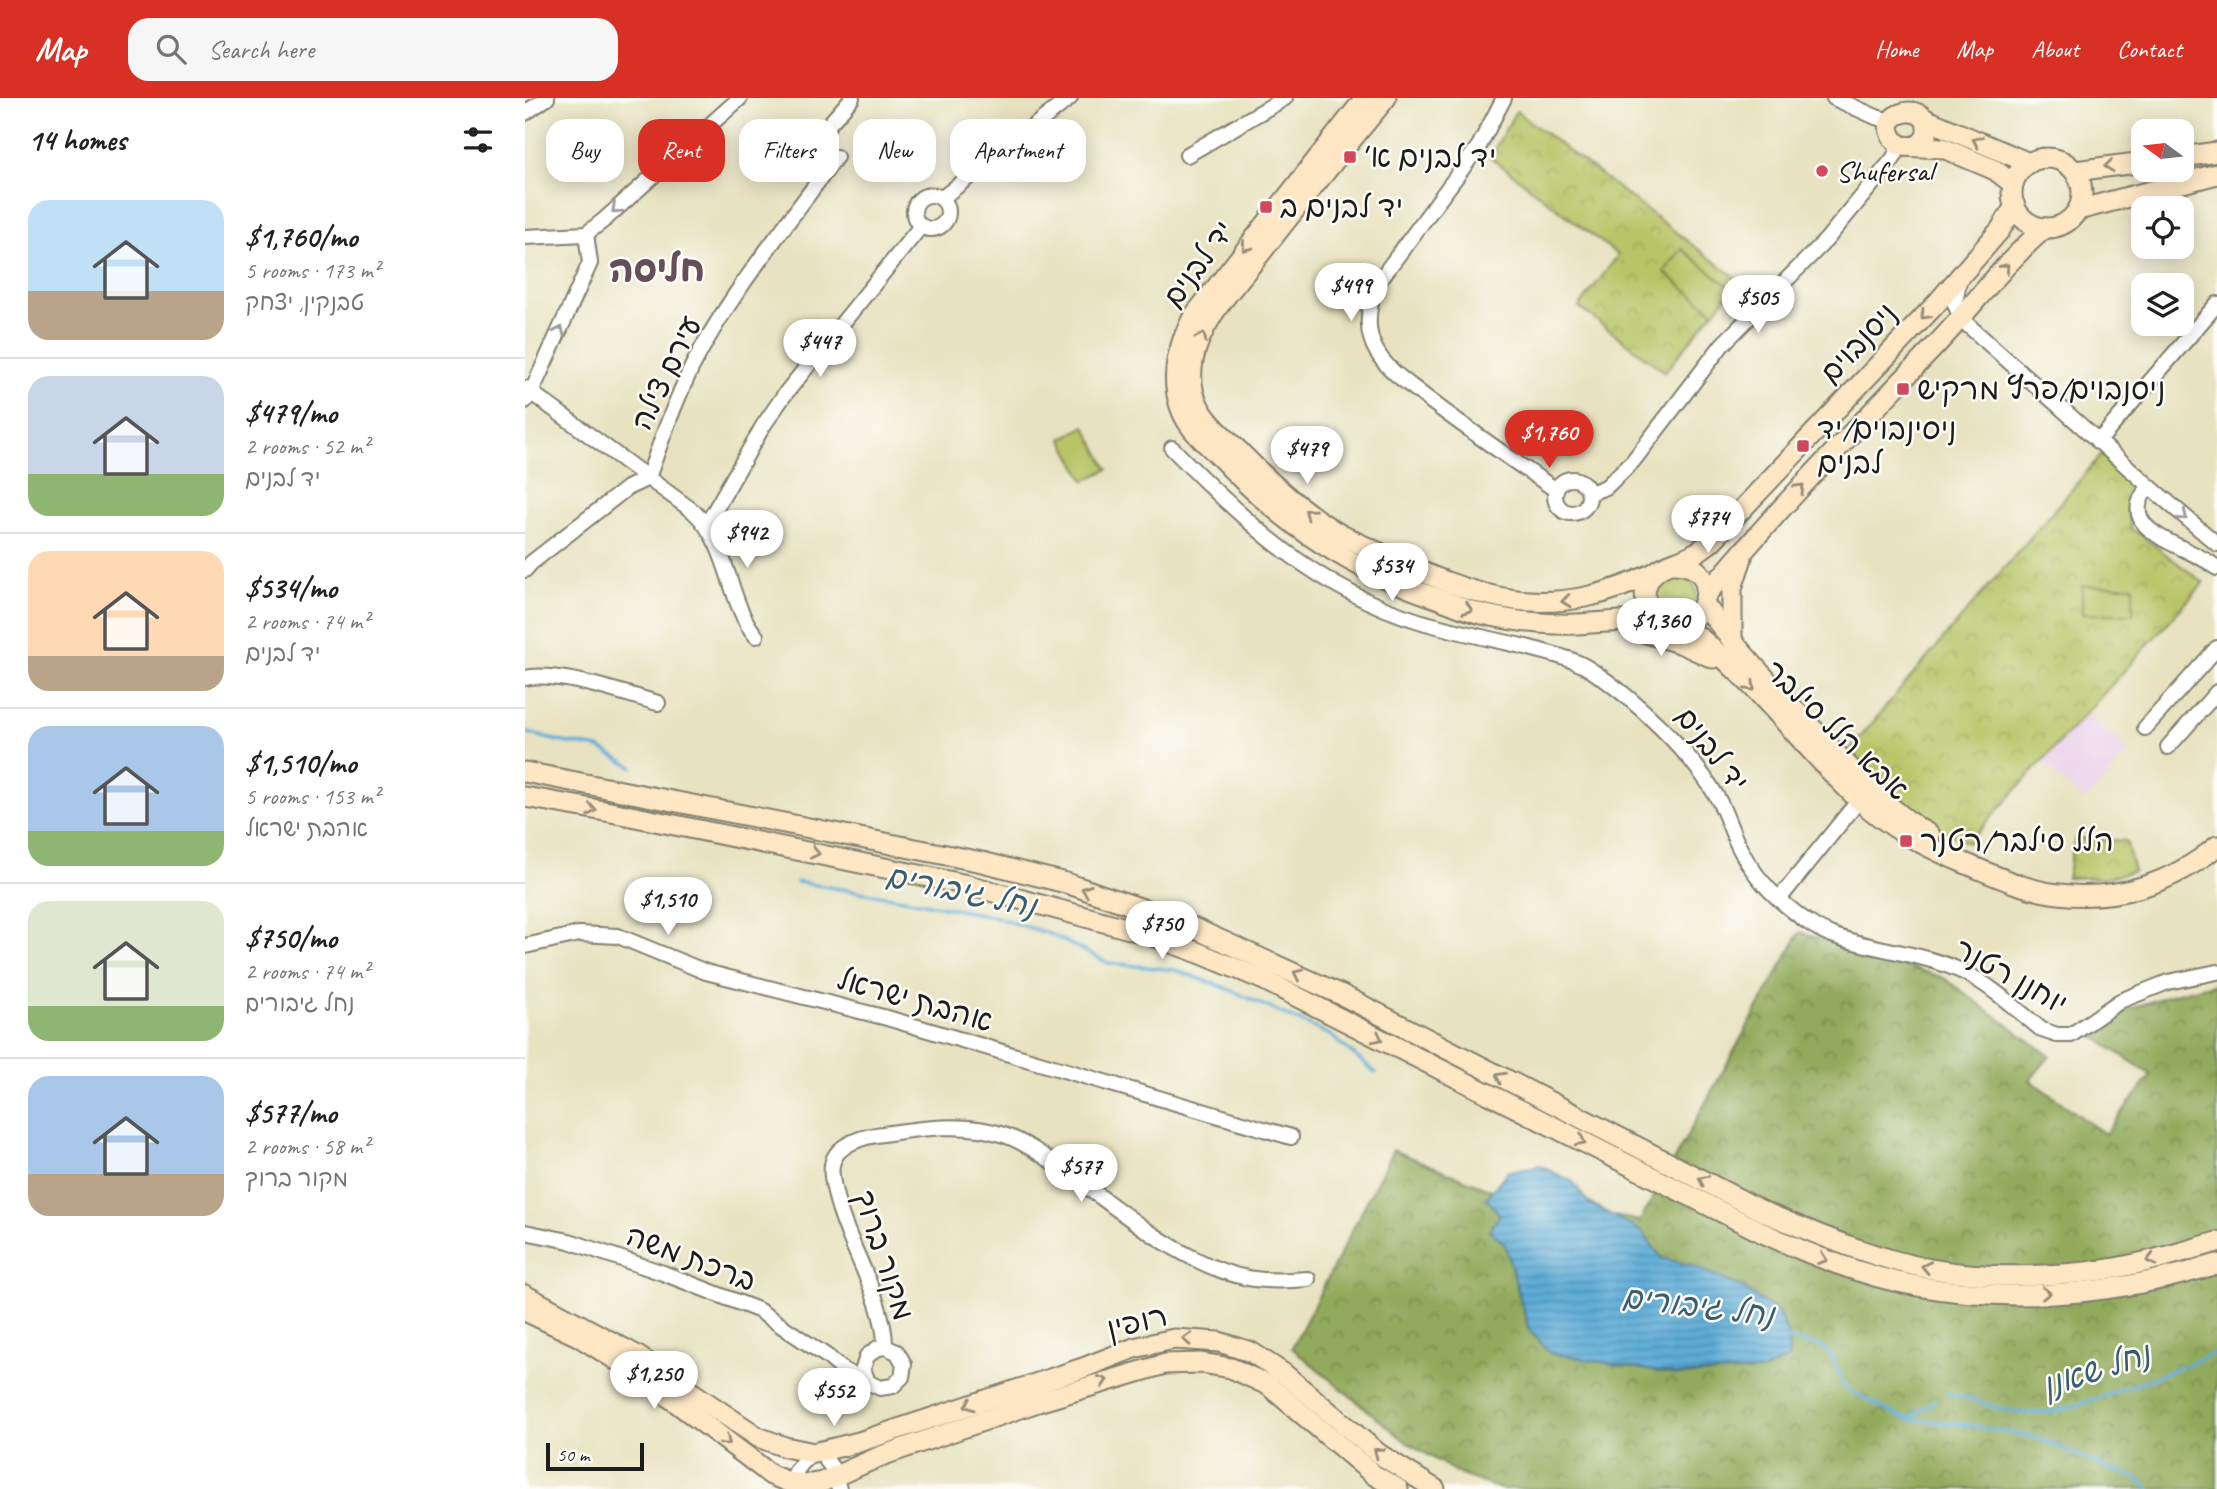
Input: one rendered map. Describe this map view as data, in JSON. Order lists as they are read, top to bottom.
{
  "streets": {
    "street": [
      "יד לבנים",
      "ניסנבוים",
      "עירם צילה",
      "אבא הלל סילבר",
      "יוחנן רטנר",
      "אהבת ישראל",
      "מקור ברוך",
      "ברכת משה",
      "רופין"
    ]
  },
  "crossings": [
    ["יד לבנים", "ניסנבוים"],
    ["יד לבנים", "אבא הלל סילבר"],
    ["יד לבנים", "יוחנן רטנר"],
    ["ניסנבוים", "אבא הלל סילבר"],
    ["מקור ברוך", "ברכת משה"]
  ],
  "districts": ["חליסה"],
  "water": ["נחל גיבורים", "נחל שאנן"],
  "places": {
    "transit": [
      "יד לבנים א׳",
      "יד לבנים ב",
      "ניסנבוים/פרץ מרקיש",
      "ניסינבוים/יד לבנים",
      "הלל סילבר/רטנר"
    ],
    "other": ["Shufersal"]
  },
  "scale_bar": "50 m",
  "north": "left",
  "page": {
    "header": "Map",
    "search": "Search here",
    "nav": [
      "Home",
      "Map",
      "About",
      "Contact"
    ],
    "heading": "14 homes",
    "chip": [
      "Buy",
      "Rent",
      "Filters",
      "New",
      "Apartment"
    ],
    "list": [
      {
        "name": "$1,760/mo",
        "note": "5 rooms · 173 m² · טבנקין, יצחק"
      },
      {
        "name": "$479/mo",
        "note": "2 rooms · 52 m² · יד לבנים"
      },
      {
        "name": "$534/mo",
        "note": "2 rooms · 74 m² · יד לבנים"
      },
      {
        "name": "$1,510/mo",
        "note": "5 rooms · 153 m² · אהבת ישראל"
      },
      {
        "name": "$750/mo",
        "note": "2 rooms · 74 m² · נחל גיבורים"
      },
      {
        "name": "$577/mo",
        "note": "2 rooms · 58 m² · מקור ברוך"
      }
    ],
    "price": [
      "$499",
      "$505",
      "$447",
      "$1,760",
      "$479",
      "$774",
      "$942",
      "$534",
      "$1,360",
      "$1,510",
      "$750",
      "$577",
      "$1,250",
      "$552"
    ],
    "scale": "50 m"
  }
}
